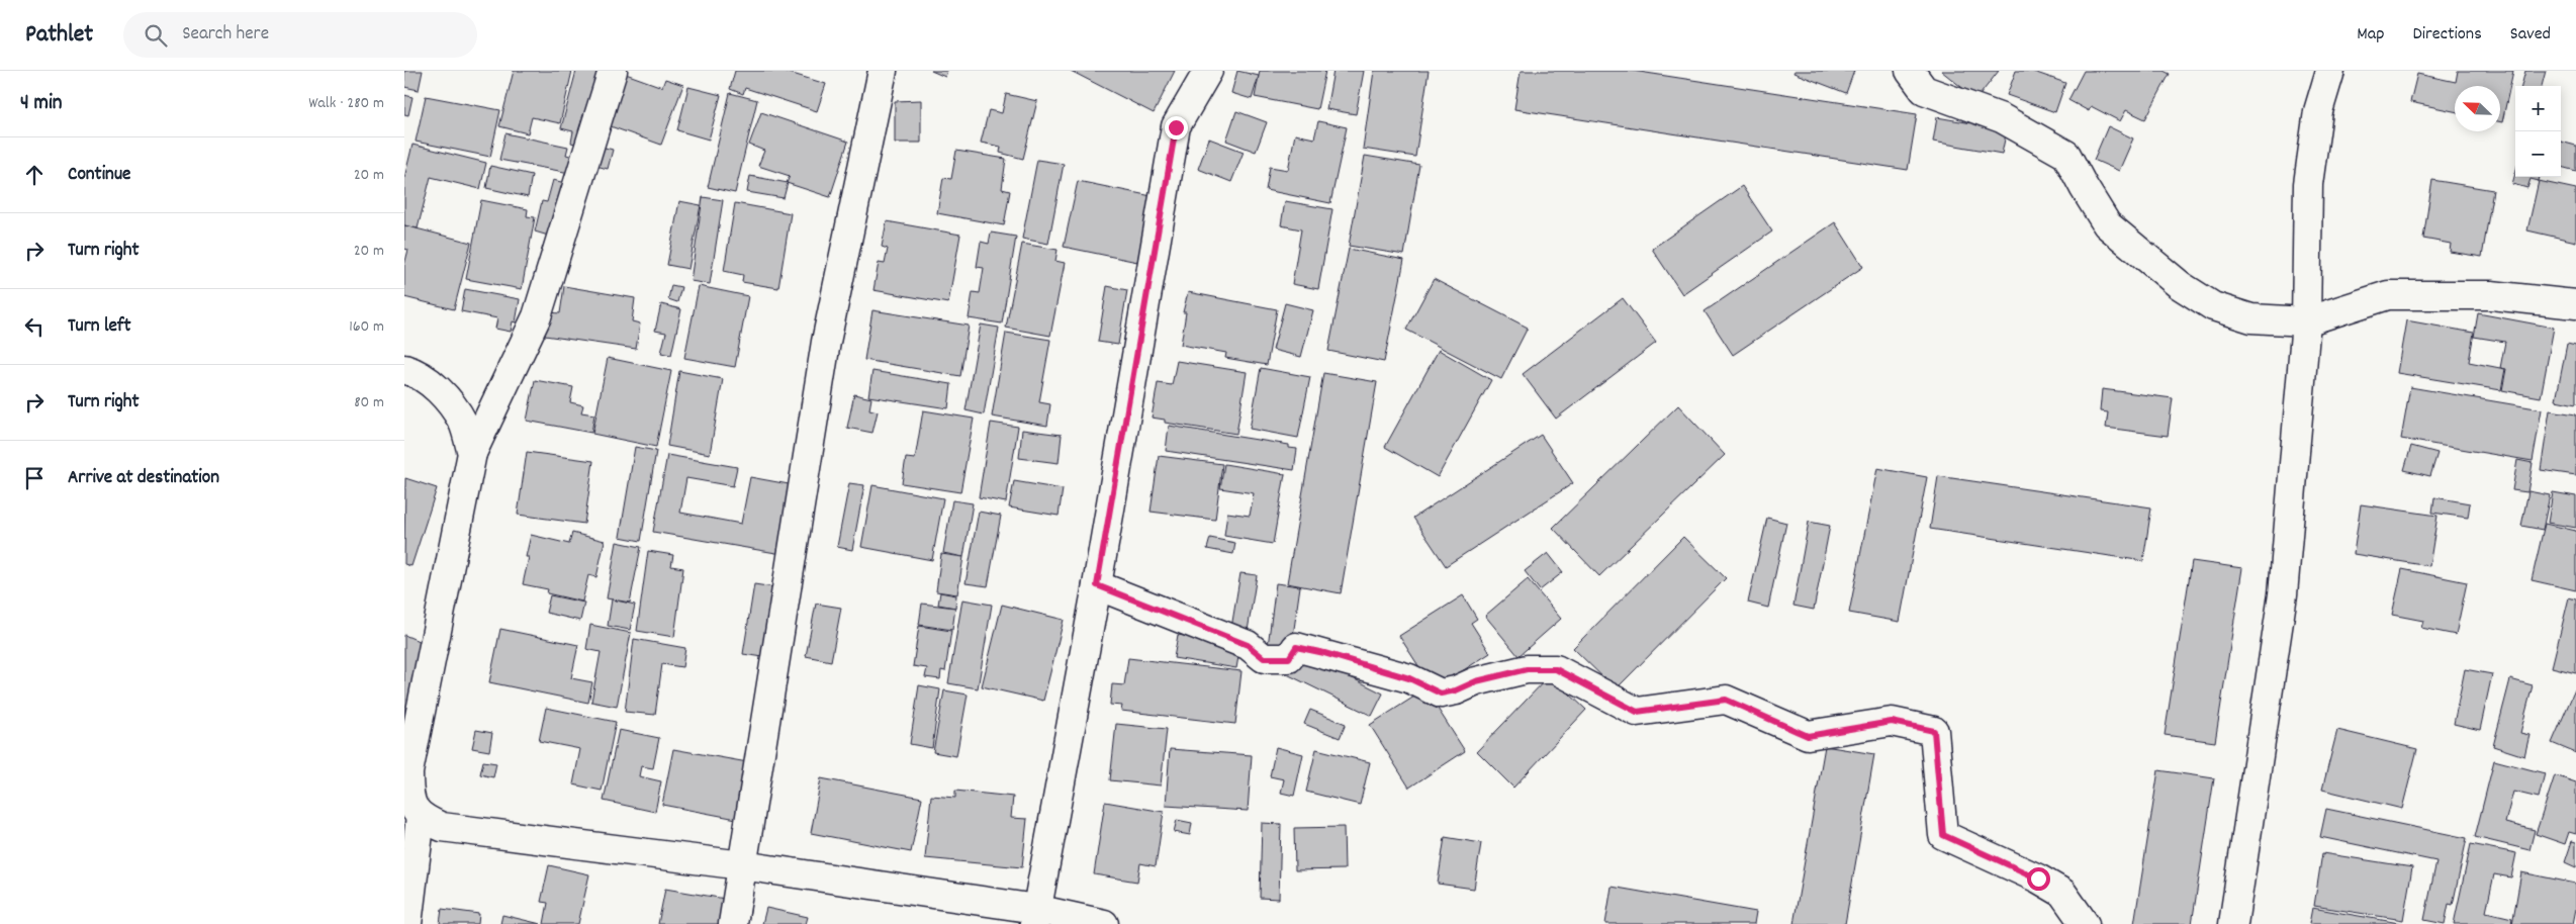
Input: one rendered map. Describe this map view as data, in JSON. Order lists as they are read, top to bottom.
{
  "north": "top left",
  "page": {
    "header": "Pathlet",
    "search": "Search here",
    "nav": ["Map", "Directions", "Saved"],
    "heading": ["4 min", "Walk · 280 m"],
    "map_buttons": ["+", "−"],
    "list": [
      ["Continue", "20 m"],
      ["Turn right", "20 m"],
      ["Turn left", "160 m"],
      ["Turn right", "80 m"],
      "Arrive at destination"
    ]
  }
}
